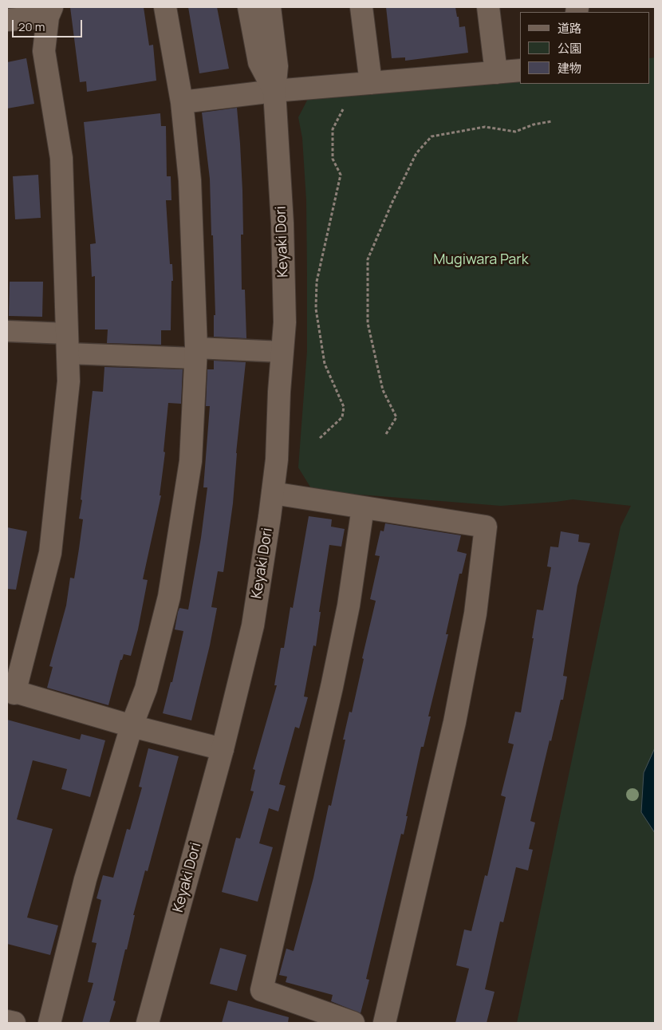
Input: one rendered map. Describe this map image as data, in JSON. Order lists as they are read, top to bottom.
{
  "streets": {
    "street": ["Keyaki Dori"]
  },
  "parks": ["Mugiwara Park"],
  "legend": ["道路", "公園", "建物"],
  "scale_bar": "20 m"
}
